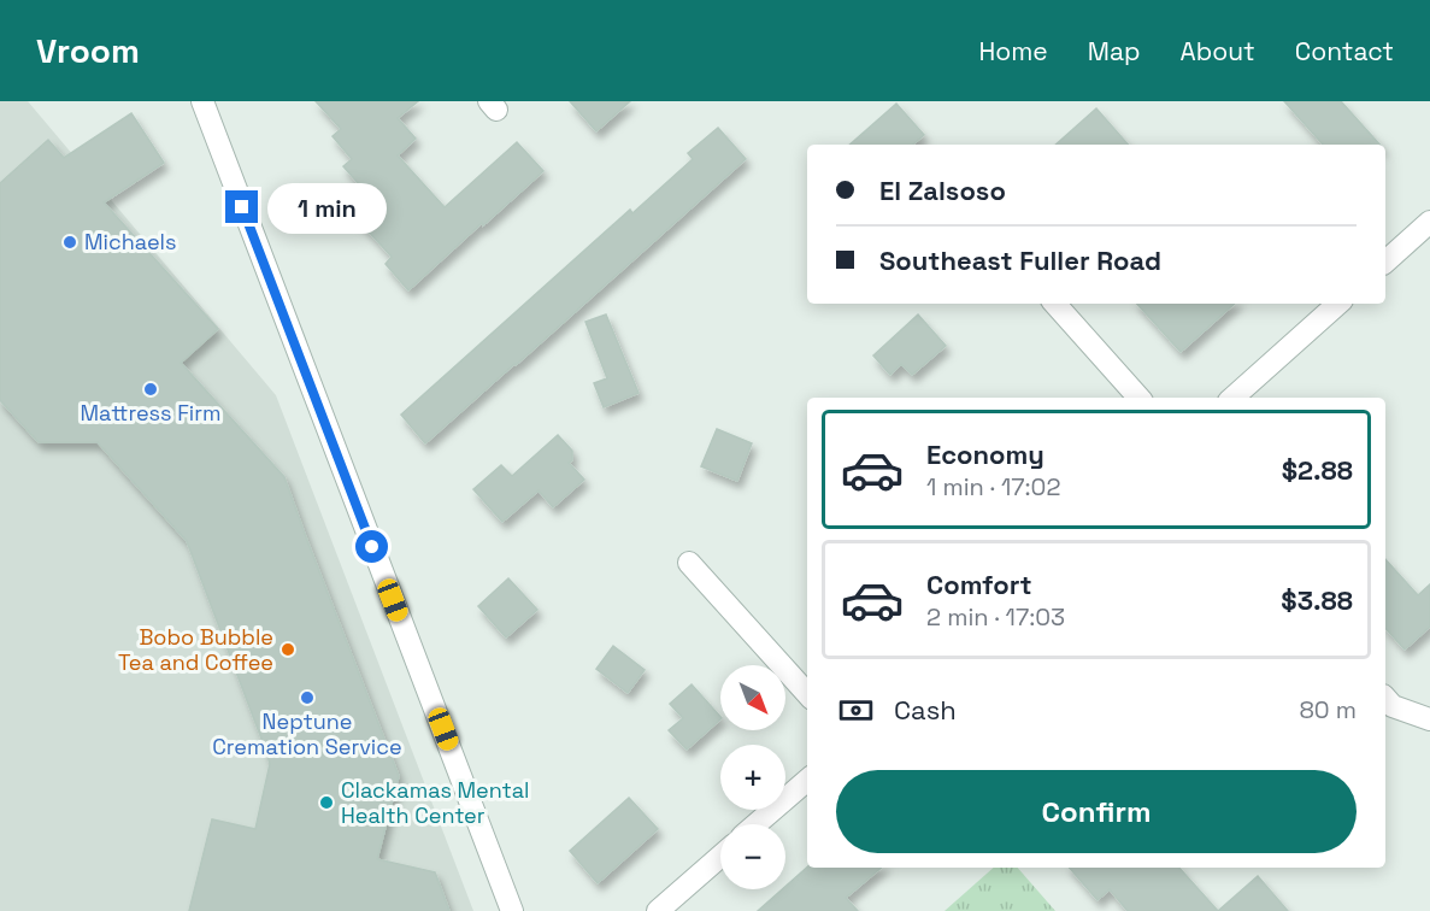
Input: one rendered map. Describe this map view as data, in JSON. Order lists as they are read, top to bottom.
{
  "places": [
    "Michaels",
    "Mattress Firm",
    "Bobo Bubble Tea and Coffee",
    "Neptune Cremation Service",
    "Clackamas Mental Health Center"
  ],
  "north": "bottom right",
  "page": {
    "header": "Vroom",
    "nav": [
      "Home",
      "Map",
      "About",
      "Contact"
    ],
    "banner": ["El Zalsoso", "Southeast Fuller Road"],
    "bubble": "1 min",
    "list": [
      {
        "name": "Economy",
        "note": "1 min · 17:02",
        "value": "$2.88"
      },
      {
        "name": "Comfort",
        "note": "2 min · 17:03",
        "value": "$3.88"
      }
    ],
    "map_buttons": ["+", "−"],
    "pay": ["Cash", "80 m"],
    "buttons": "Confirm"
  }
}
